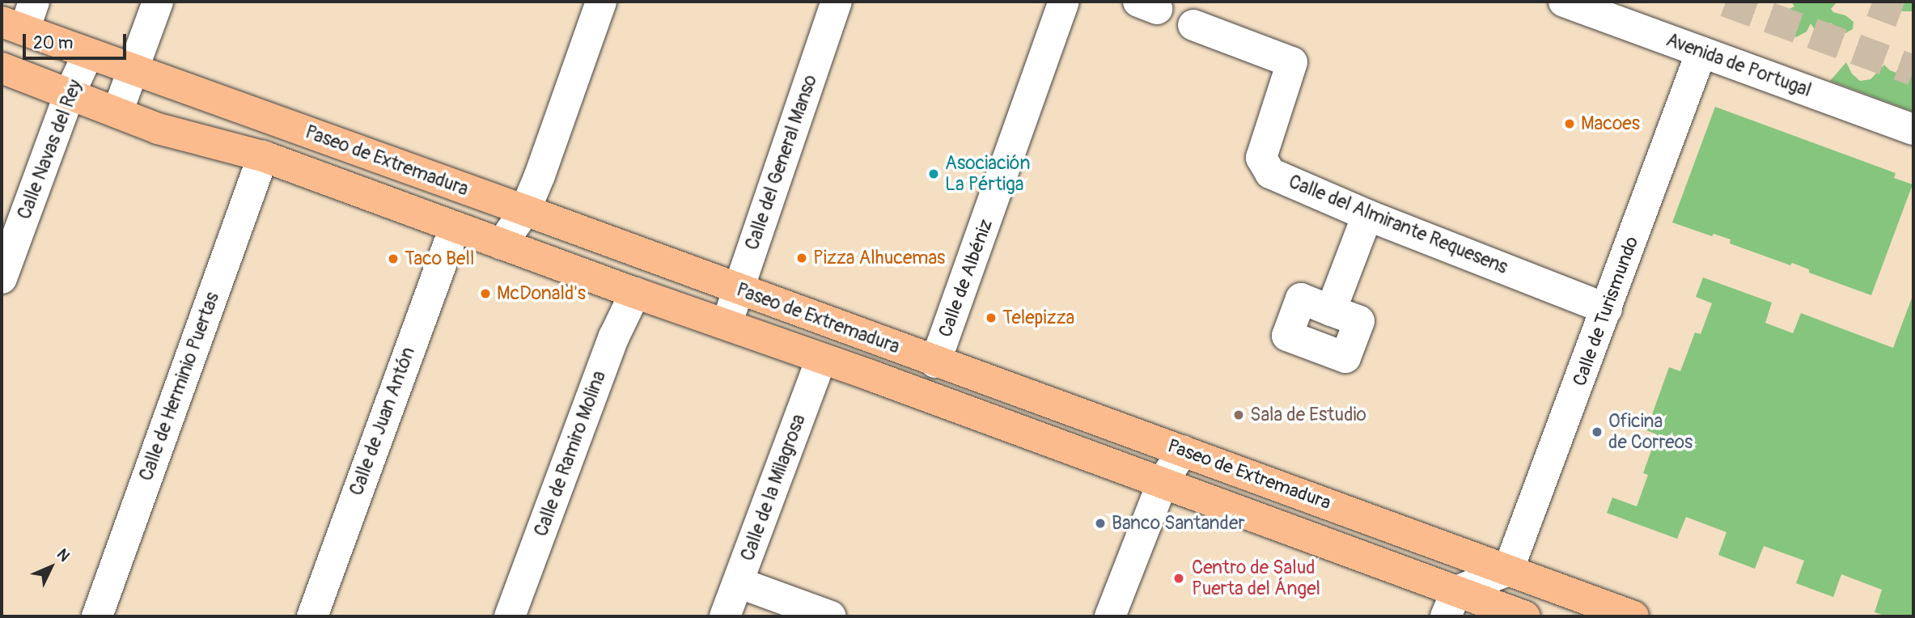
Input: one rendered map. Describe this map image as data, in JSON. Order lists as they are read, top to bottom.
{
  "streets": {
    "main road": ["Paseo de Extremadura"],
    "street": [
      "Avenida de Portugal",
      "Calle Navas del Rey",
      "Calle del General Manso",
      "Calle del Almirante Requesens",
      "Calle de Albéniz",
      "Calle de Turismundo",
      "Calle de Herminio Puertas",
      "Calle de Juan Antón",
      "Calle de Ramiro Molina",
      "Calle de la Milagrosa"
    ]
  },
  "crossings": [
    ["Avenida de Portugal", "Calle de Turismundo"],
    ["Calle Navas del Rey", "Paseo de Extremadura"],
    ["Paseo de Extremadura", "Calle del General Manso"],
    ["Paseo de Extremadura", "Calle de Albéniz"],
    ["Paseo de Extremadura", "Calle de Turismundo"],
    ["Paseo de Extremadura", "Calle de Herminio Puertas"],
    ["Paseo de Extremadura", "Calle de Juan Antón"],
    ["Paseo de Extremadura", "Calle de Ramiro Molina"],
    ["Paseo de Extremadura", "Calle de la Milagrosa"],
    ["Calle del Almirante Requesens", "Calle de Turismundo"]
  ],
  "places": [
    "Macoes",
    "Asociación La Pértiga",
    "Pizza Alhucemas",
    "Taco Bell",
    "McDonald's",
    "Telepizza",
    "Sala de Estudio",
    "Oficina de Correos",
    "Banco Santander",
    "Centro de Salud Puerta del Ángel"
  ],
  "scale_bar": "20 m",
  "north": "top right"
}
